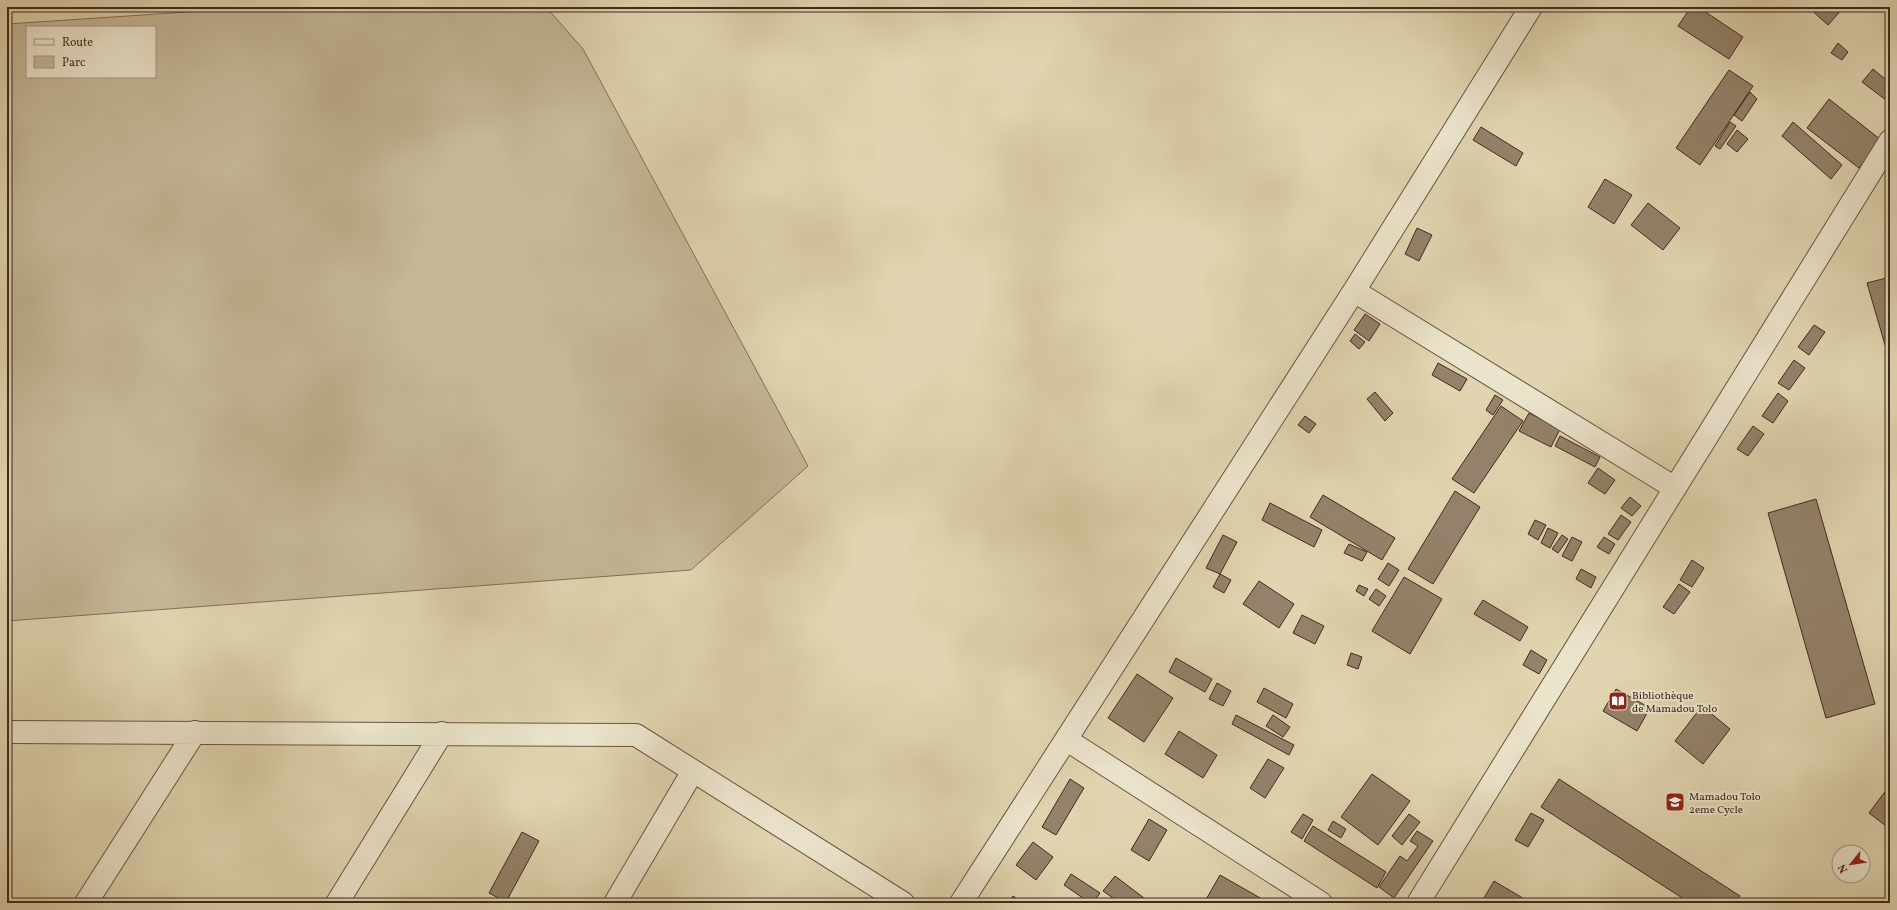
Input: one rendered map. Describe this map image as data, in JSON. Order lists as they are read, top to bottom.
{
  "places": {
    "library": ["Bibliothèque de Mamadou Tolo"],
    "school or university": ["Mamadou Tolo 2eme Cycle"]
  },
  "legend": ["Route", "Parc"],
  "north": "bottom left"
}
